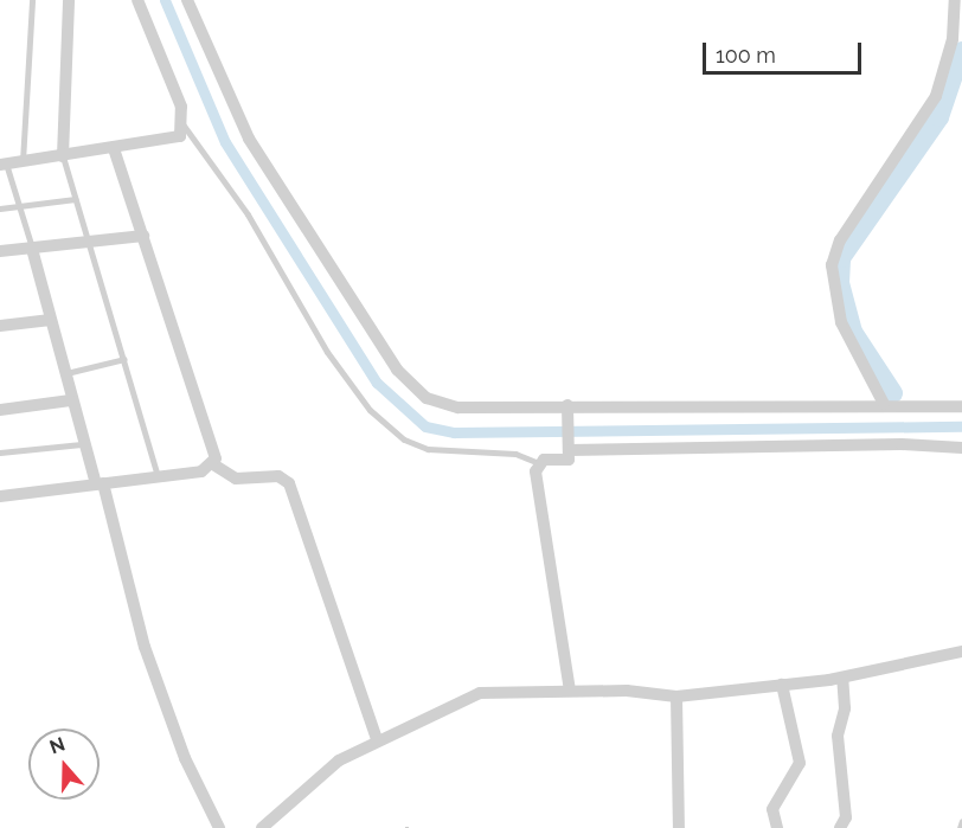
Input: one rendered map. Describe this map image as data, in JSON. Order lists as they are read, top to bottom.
{
  "scale_bar": "100 m",
  "north": "top"
}
